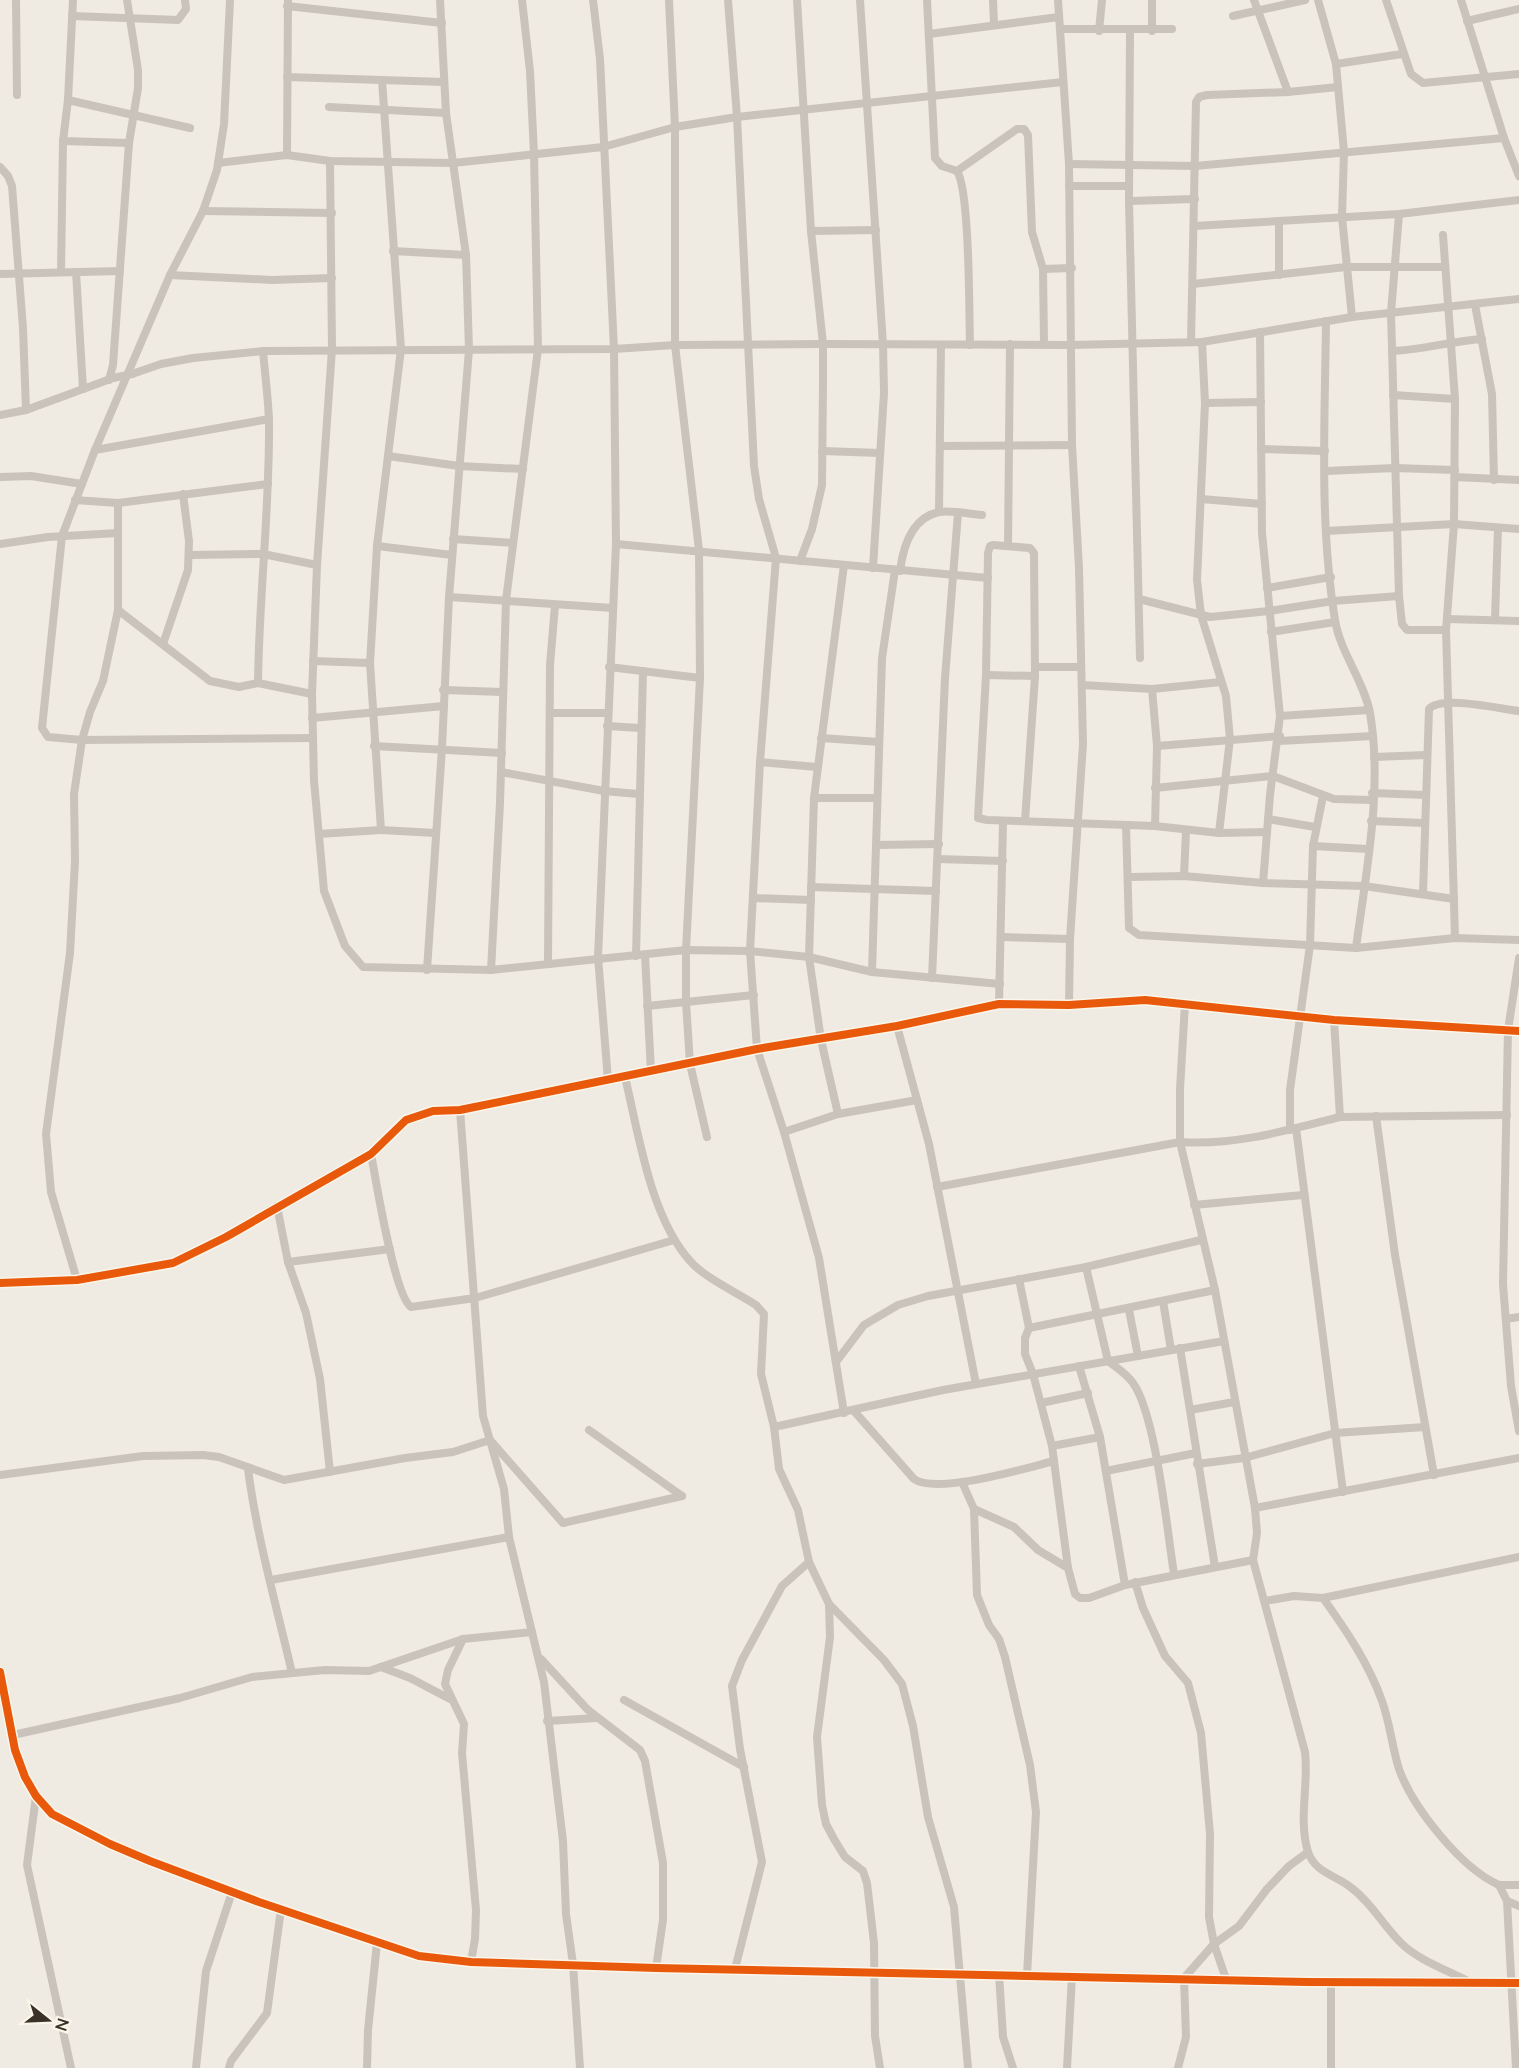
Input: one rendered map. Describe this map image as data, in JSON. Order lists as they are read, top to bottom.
{
  "north": "right"
}
